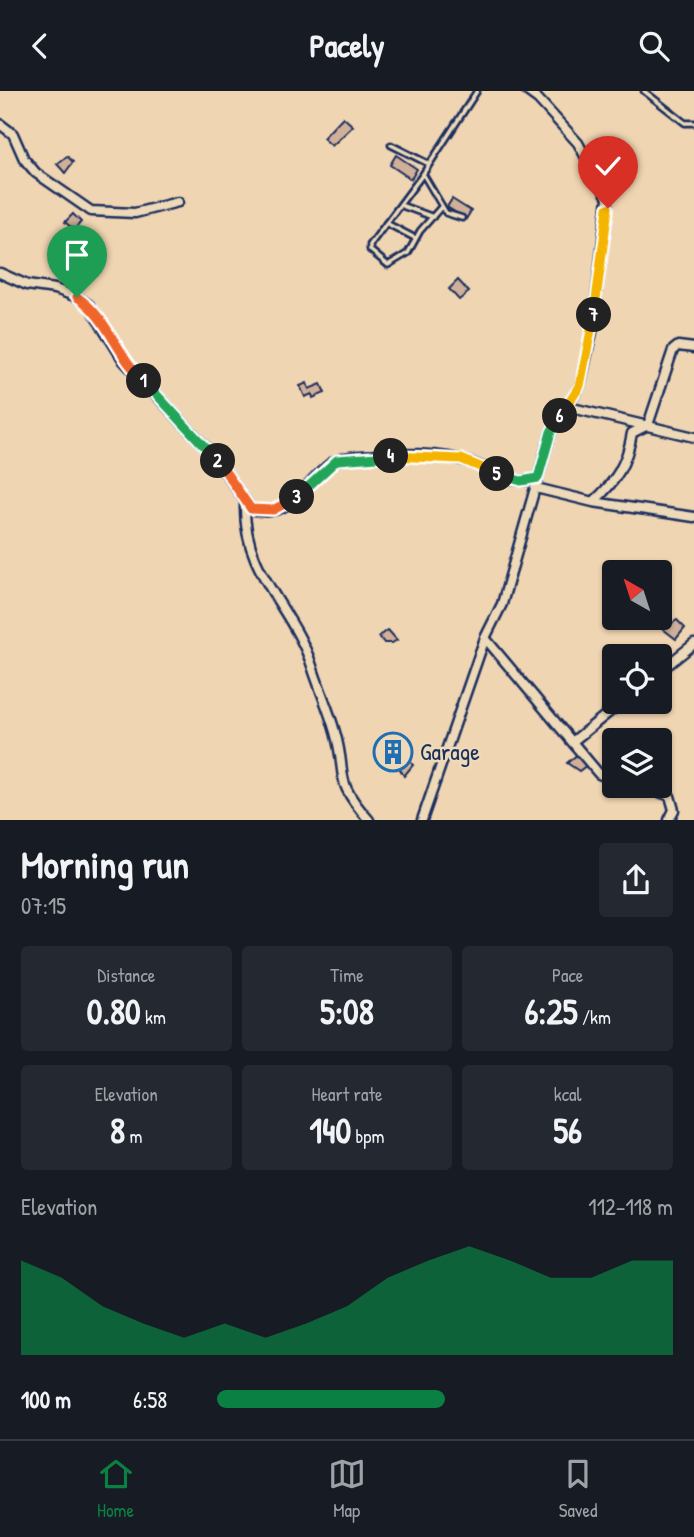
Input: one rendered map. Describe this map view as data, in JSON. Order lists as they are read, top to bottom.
{
  "places": {
    "building": ["Garage"]
  },
  "north": "top left",
  "page": {
    "header": "Pacely",
    "pins": [
      "7",
      "1",
      "6",
      "4",
      "2",
      "5",
      "3"
    ],
    "heading": ["Morning run", "07:15"],
    "stats": [
      ["Distance", "0.80 km"],
      ["Time", "5:08"],
      ["Pace", "6:25 /km"],
      ["Elevation", "8 m"],
      ["Heart rate", "140 bpm"],
      ["kcal", "56"]
    ],
    "chart": ["Elevation", "112–118 m"],
    "list": [
      {
        "name": "100 m",
        "note": "6:58"
      }
    ],
    "tabs": ["Home", "Map", "Saved"]
  }
}
